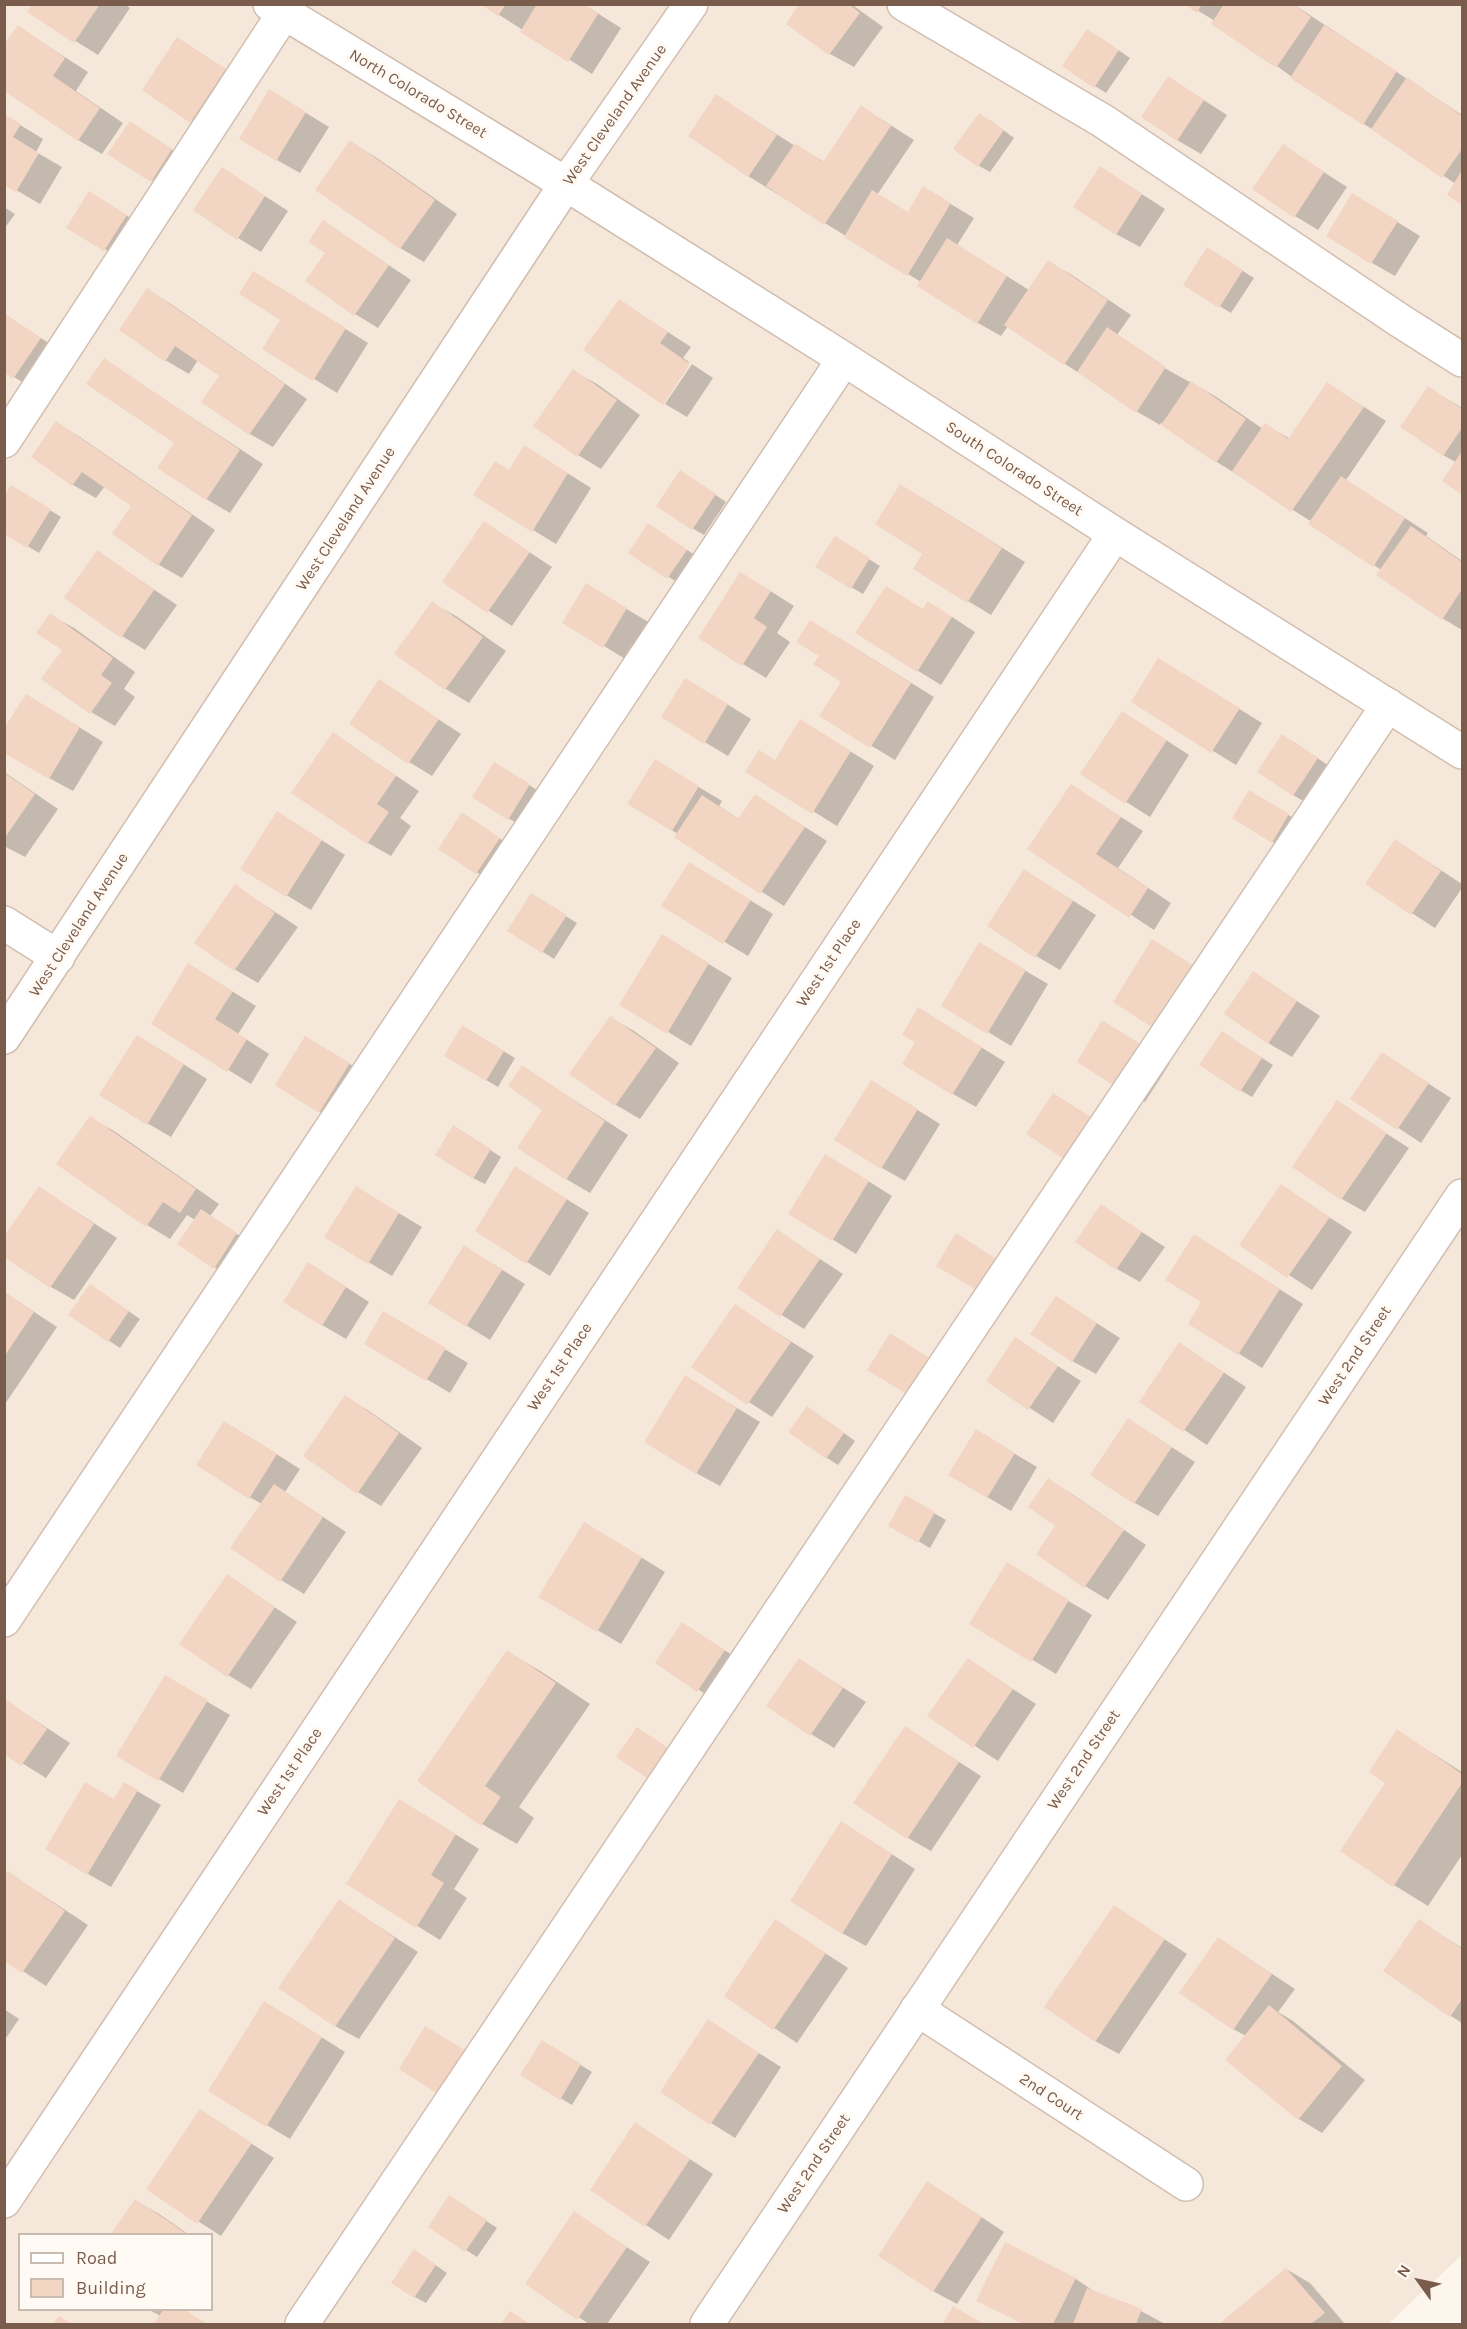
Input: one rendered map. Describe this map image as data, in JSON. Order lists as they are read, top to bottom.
{
  "streets": {
    "street": [
      "North Colorado Street",
      "West Cleveland Avenue",
      "South Colorado Street",
      "West 1st Place",
      "West 2nd Street",
      "2nd Court"
    ]
  },
  "crossings": [
    ["North Colorado Street", "West Cleveland Avenue"],
    ["North Colorado Street", "South Colorado Street"],
    ["West Cleveland Avenue", "South Colorado Street"],
    ["South Colorado Street", "West 1st Place"],
    ["West 2nd Street", "2nd Court"]
  ],
  "legend": ["Road", "Building"],
  "north": "top left"
}
